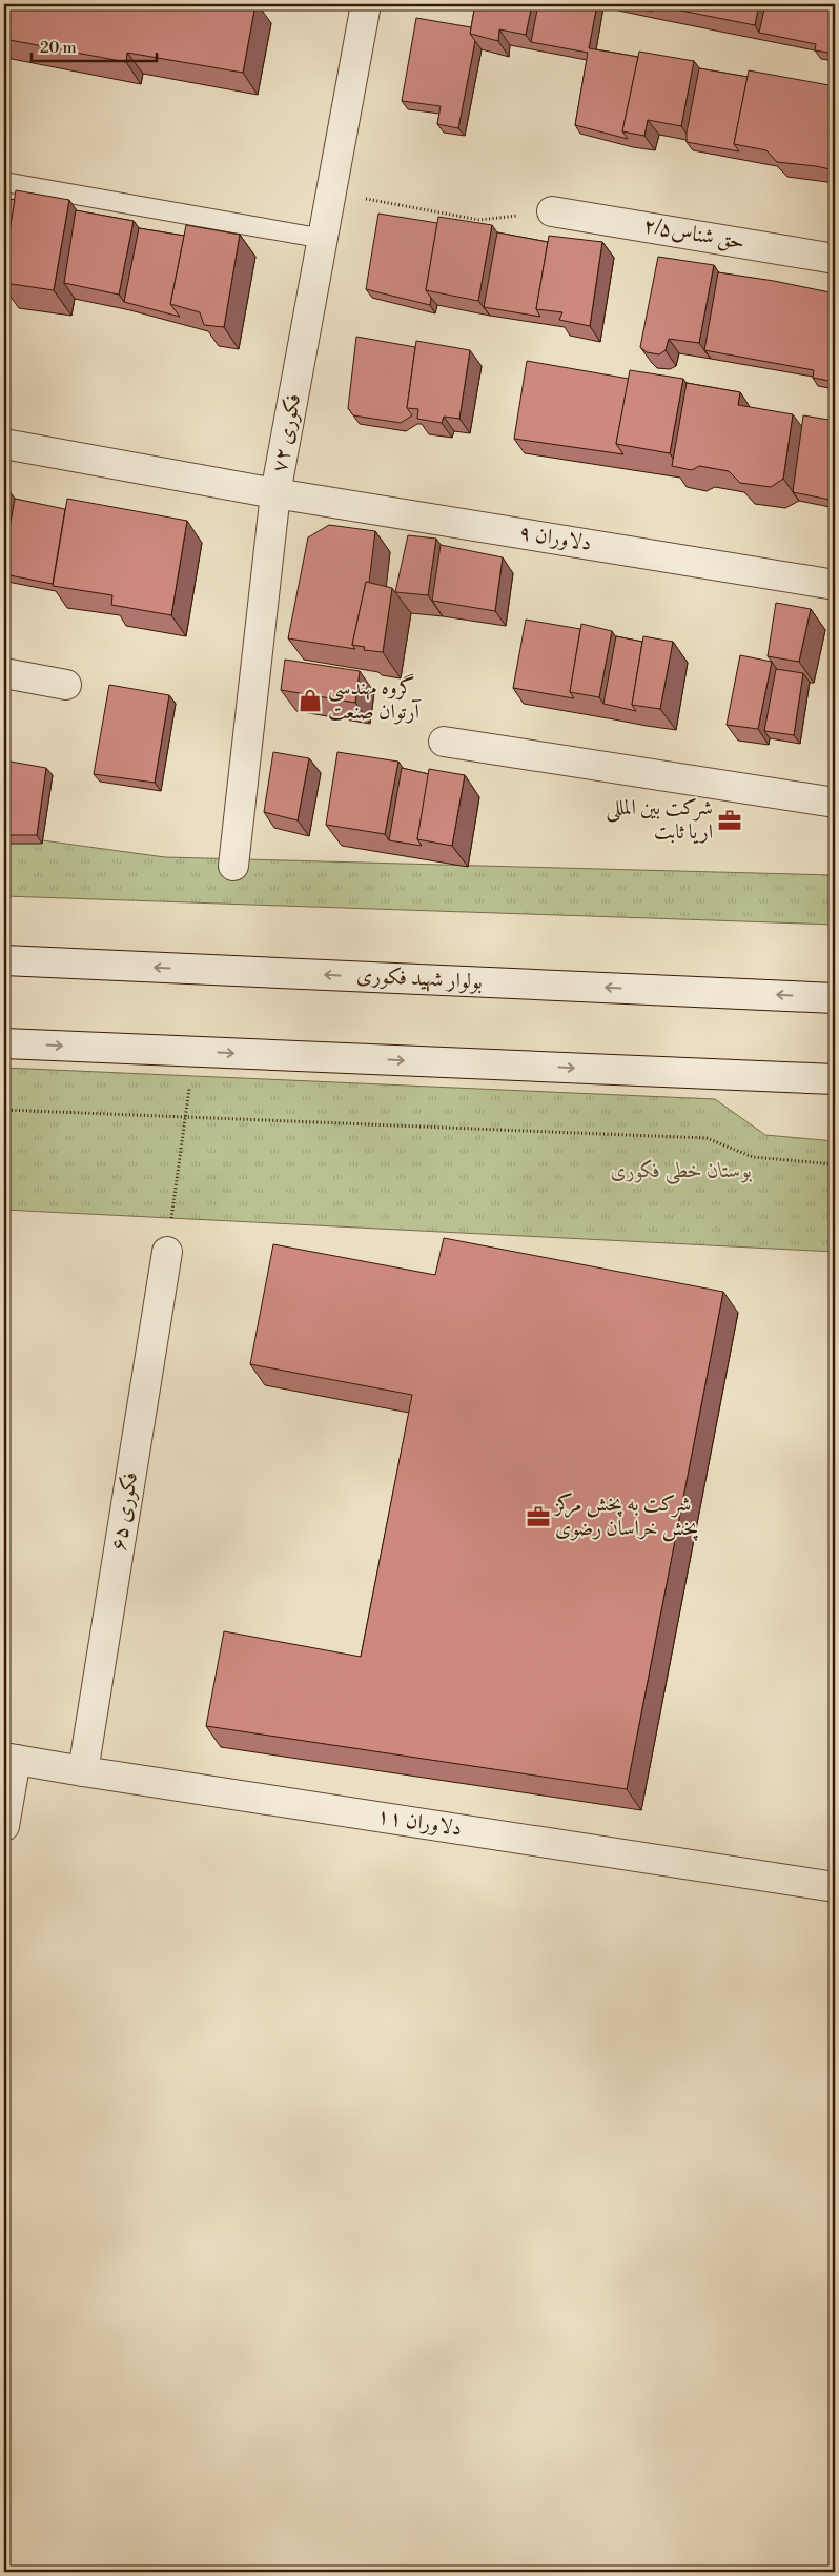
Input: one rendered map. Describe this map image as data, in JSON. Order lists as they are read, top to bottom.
{
  "streets": {
    "street": [
      "حق شناس۲/۵",
      "فکوری ۷۲",
      "دلاوران ۹",
      "بولوار شهید فکوری",
      "فکوری ۶۵",
      "دلاوران ۱۱"
    ]
  },
  "crossings": [
    ["فکوری ۷۲", "دلاوران ۹"],
    ["فکوری ۶۵", "دلاوران ۱۱"]
  ],
  "parks": ["بوستان خطی فکوری"],
  "places": {
    "shop": ["گروه مهندسی آرتوان صنعت"],
    "office": ["شرکت بین المللی اریا ثابت", "شرکت به پخش مرکز پخش خراسان رضوی"]
  },
  "scale_bar": "20 m"
}
